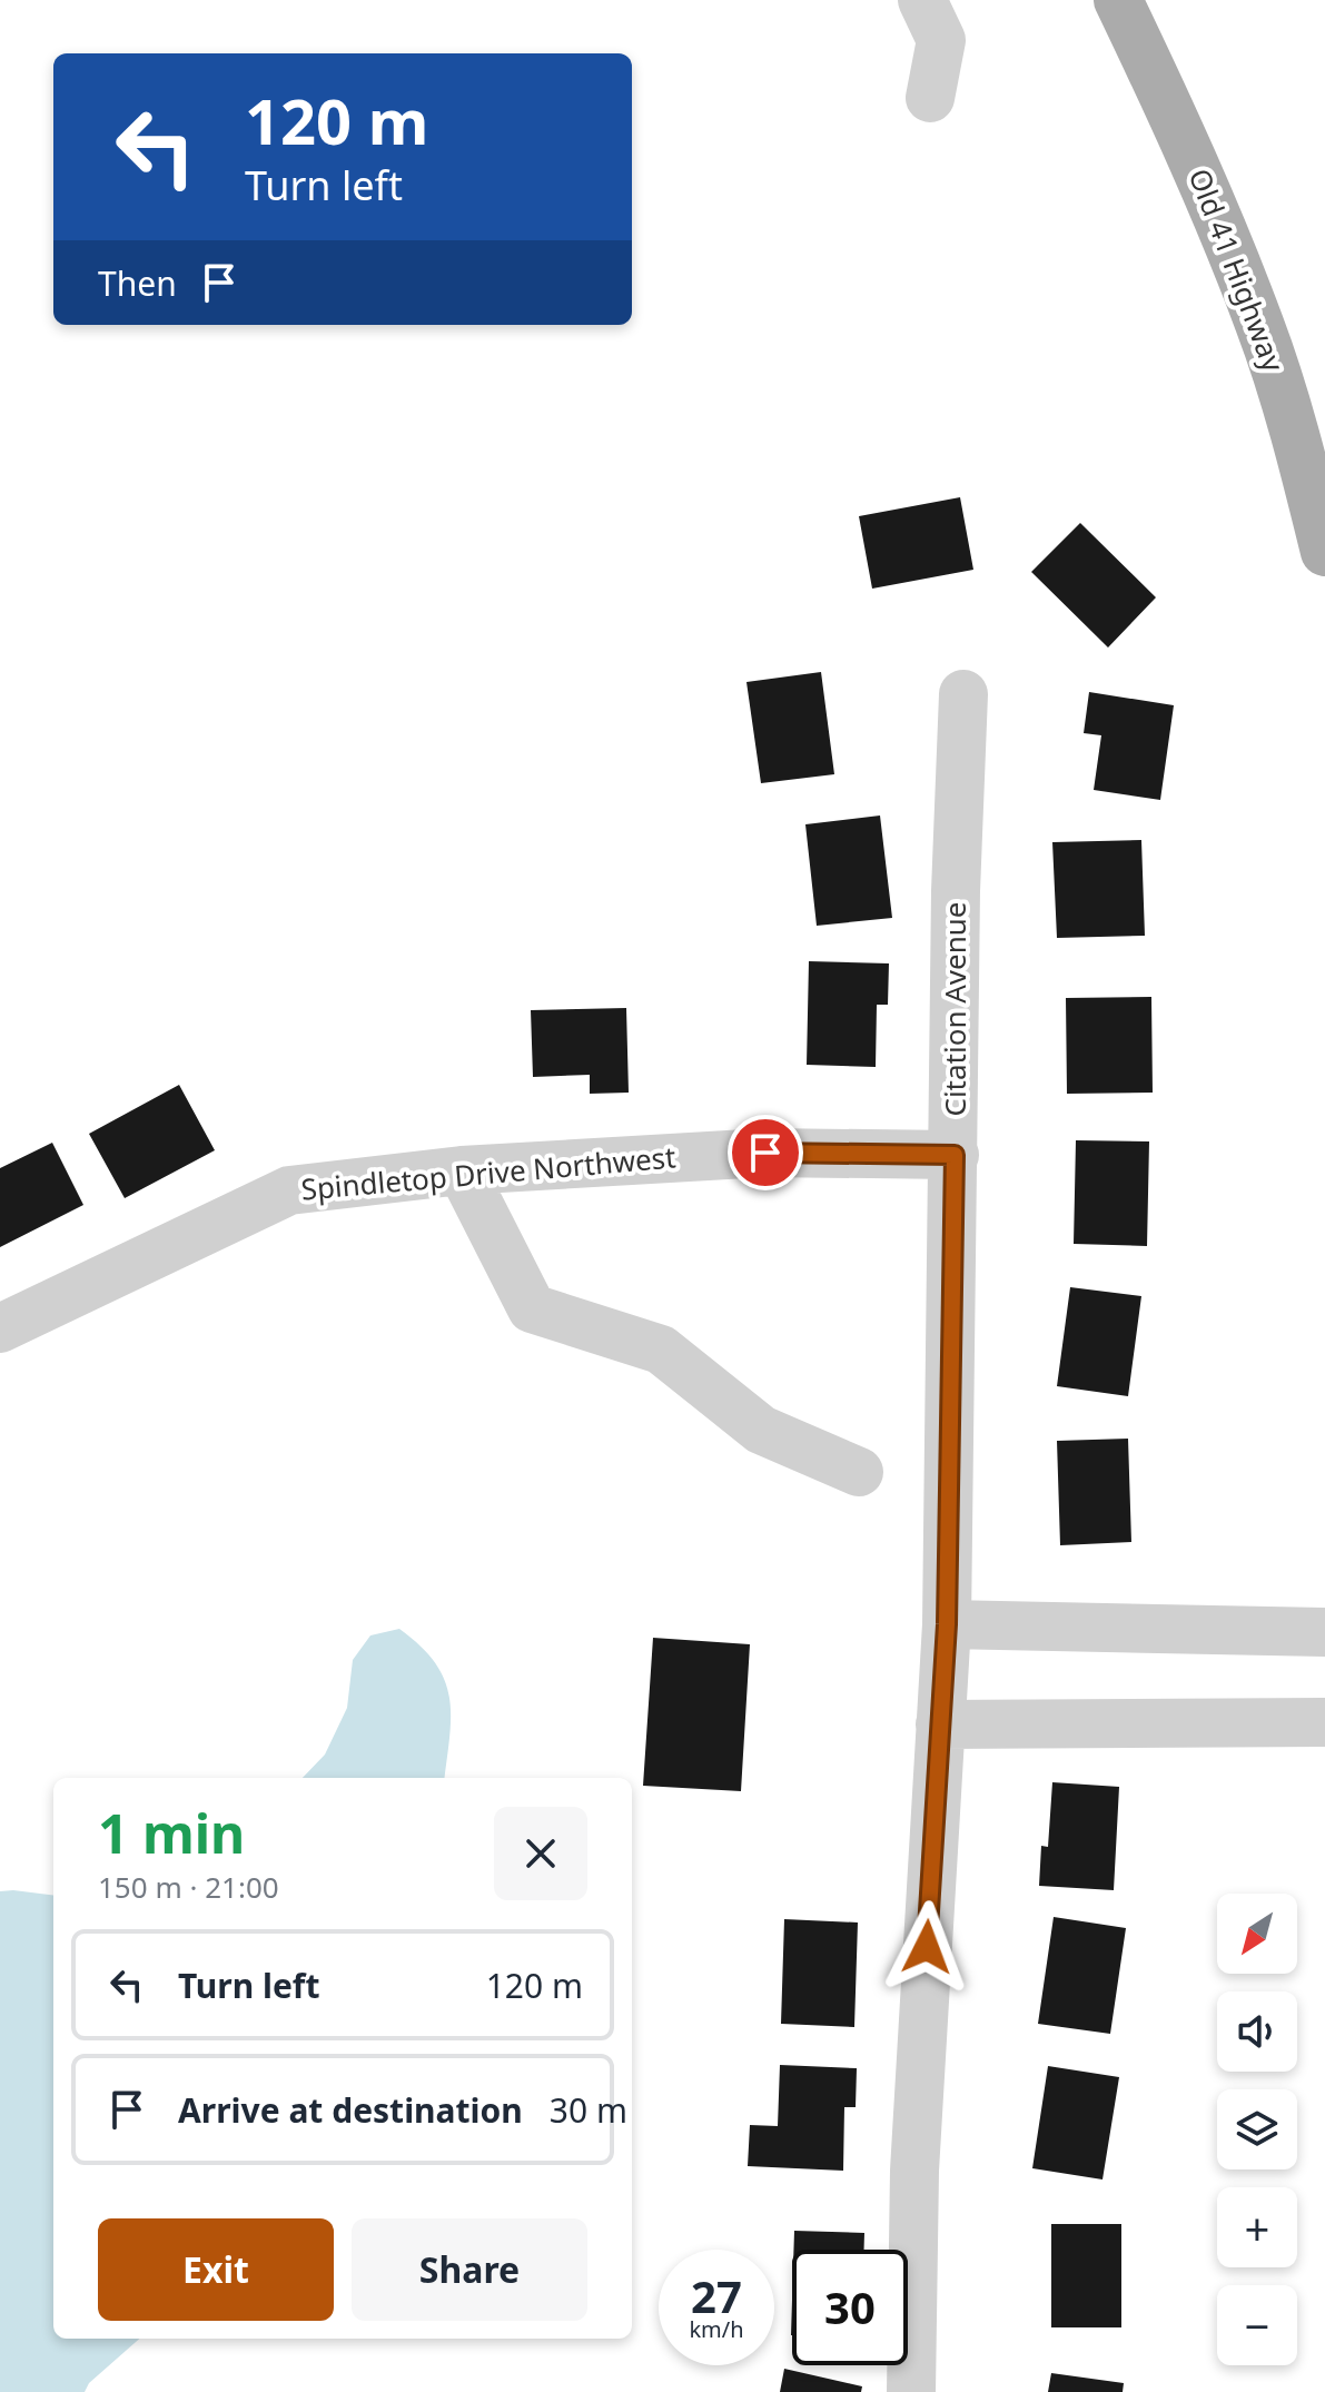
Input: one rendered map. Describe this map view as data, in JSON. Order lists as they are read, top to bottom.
{
  "streets": {
    "main road": ["Old 41 Highway"],
    "street": ["Citation Avenue", "Spindletop Drive Northwest"]
  },
  "crossings": [
    ["Citation Avenue", "Spindletop Drive Northwest"]
  ],
  "north": "bottom left",
  "page": {
    "turn": ["120 m", "Turn left"],
    "then": "Then",
    "heading": ["1 min", "150 m · 21:00"],
    "map_buttons": ["+", "−"],
    "list": [
      {
        "name": "Turn left",
        "value": "120 m"
      },
      {
        "name": "Arrive at destination",
        "value": "30 m"
      }
    ],
    "buttons": ["Exit", "Share"],
    "speed": "27 km/h",
    "limit": "30"
  }
}
